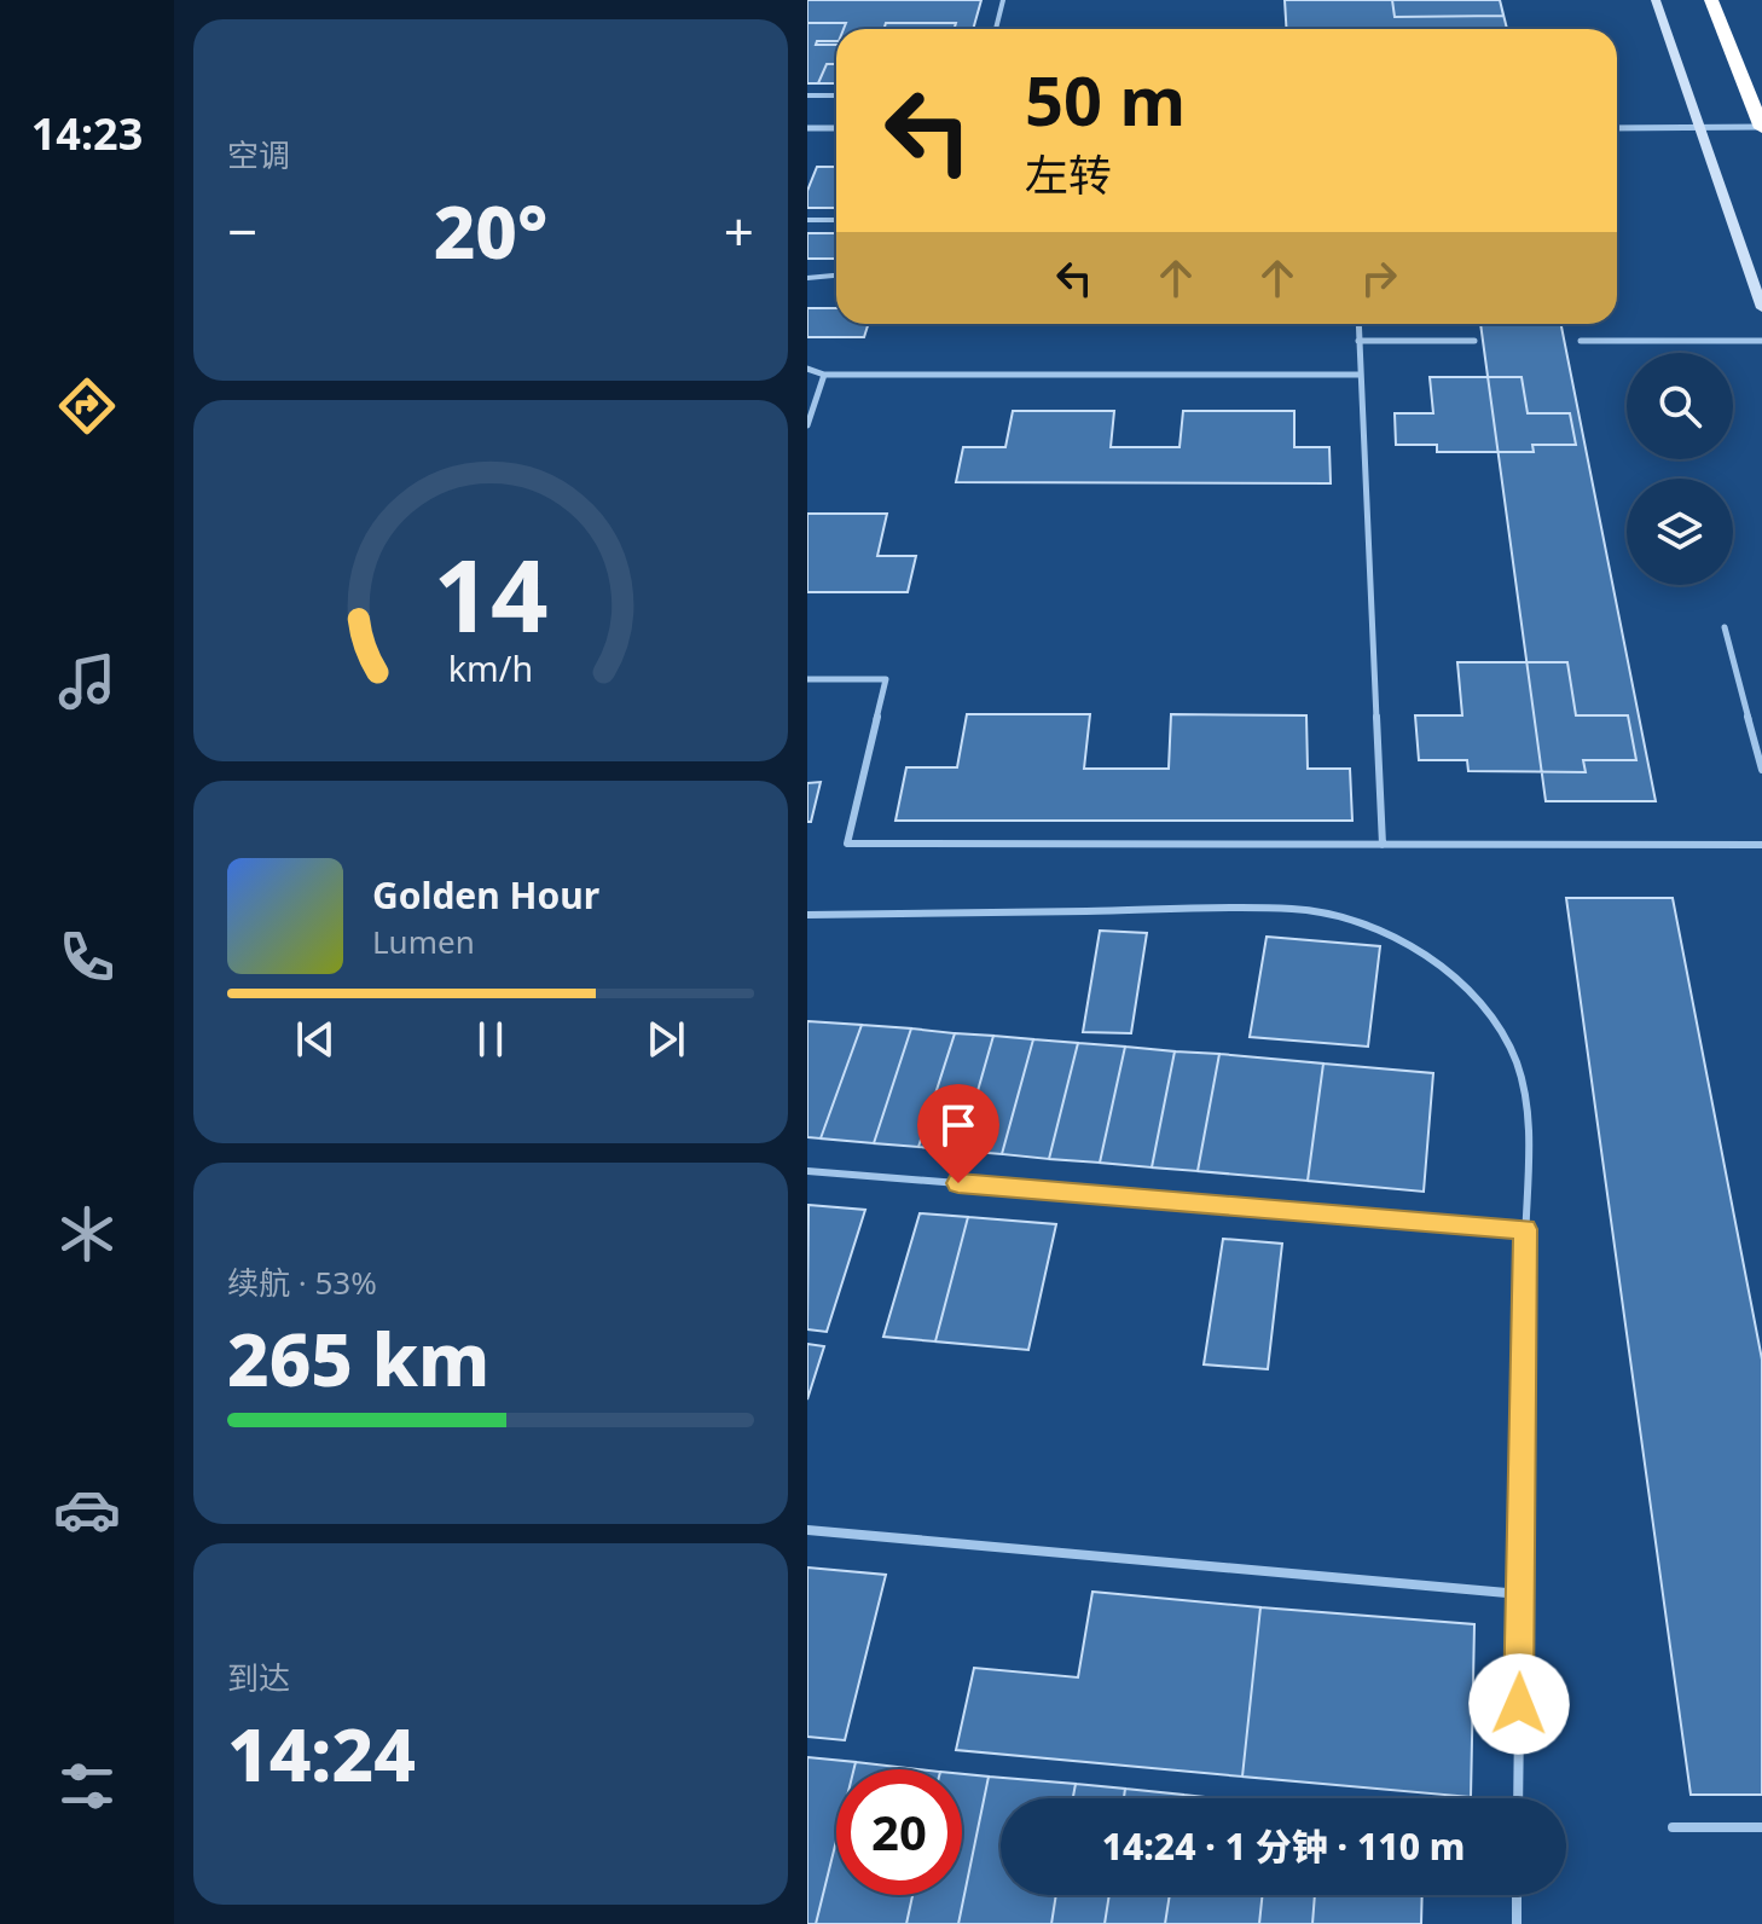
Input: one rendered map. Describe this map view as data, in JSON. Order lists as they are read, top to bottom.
{
  "page": {
    "tabs": "14:23",
    "tile": [
      "空调",
      ["续航 · 53%", "265 km"],
      ["到达", "14:24"]
    ],
    "turn": ["50 m", "左转"],
    "heat": ["−", "20°", "+"],
    "song": ["Golden Hour", "Lumen"],
    "limit": "20",
    "trip": "14:24 · 1 分钟 · 110 m",
    "gauge": ["14", "km/h"]
  }
}
